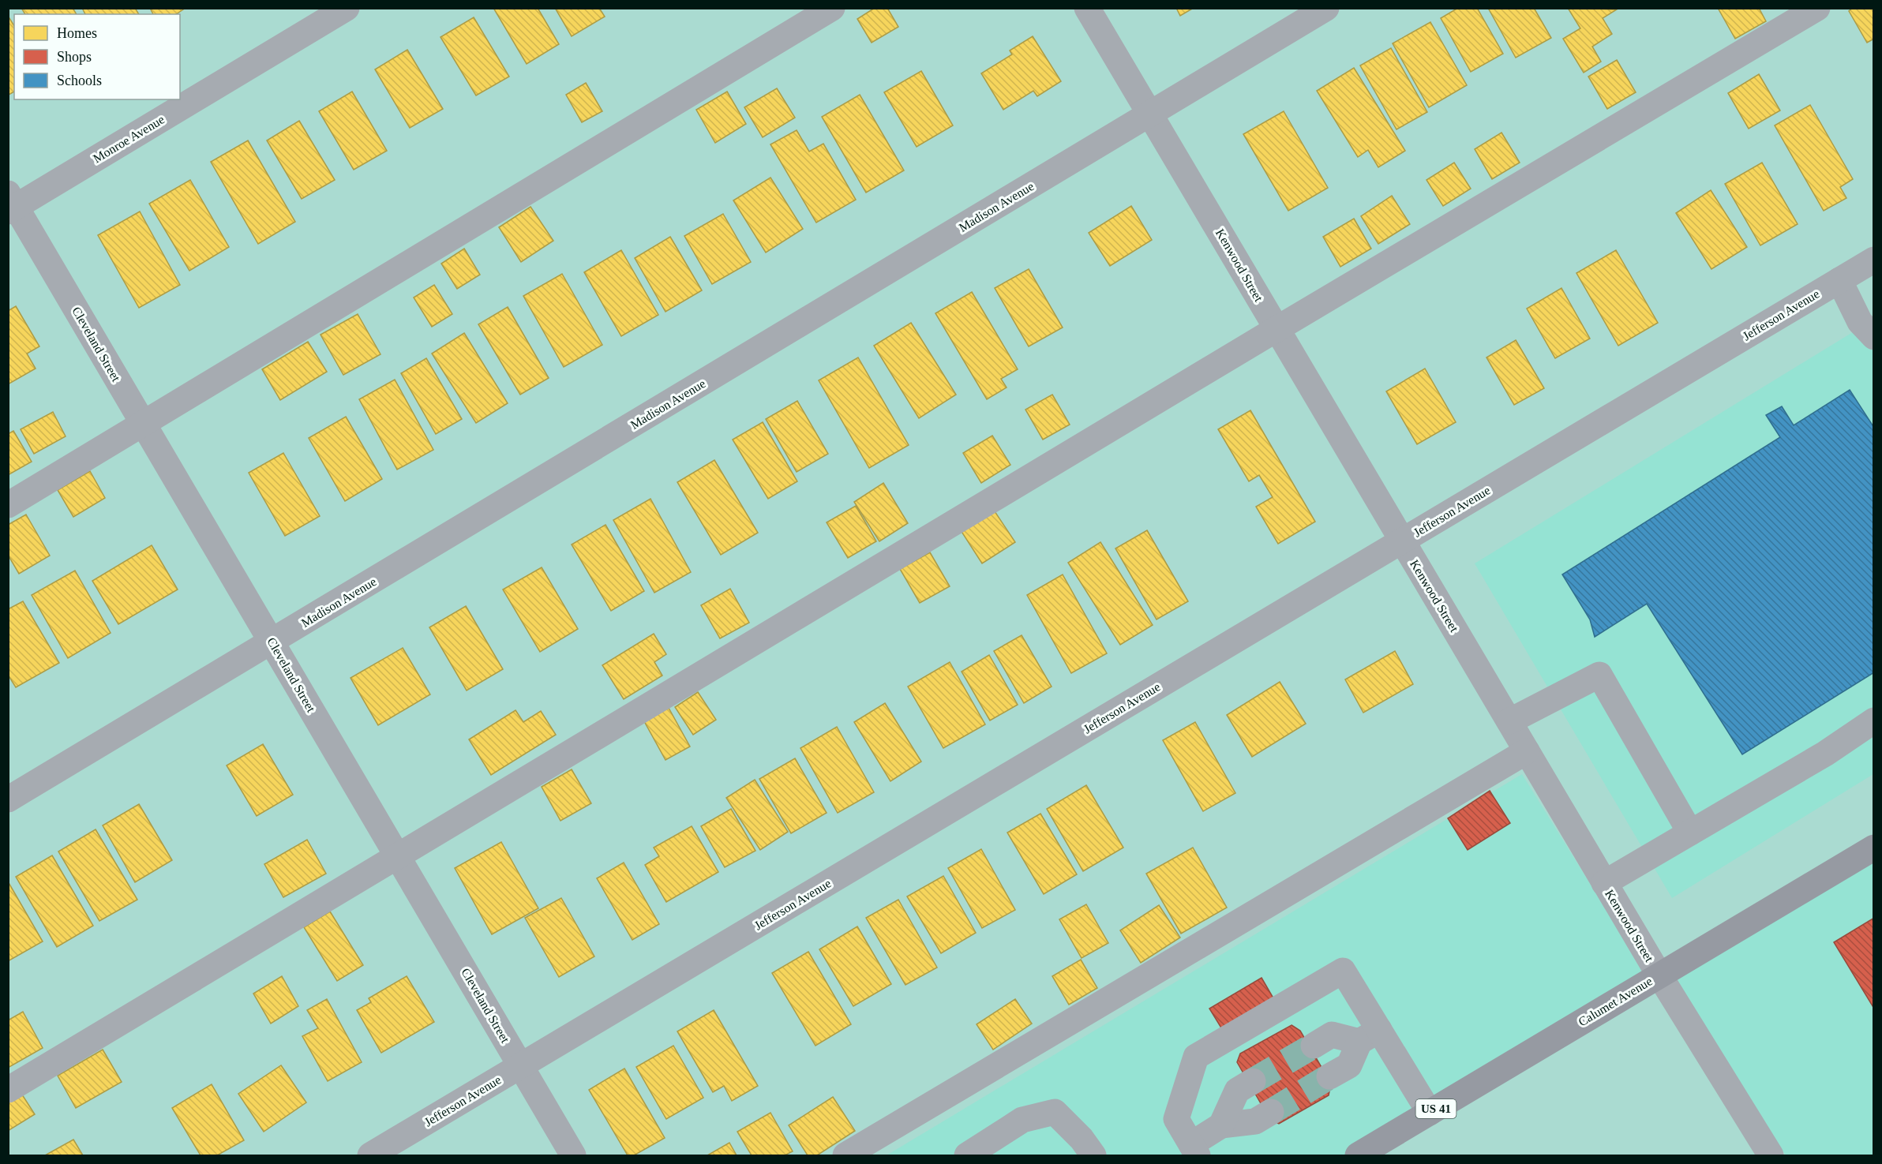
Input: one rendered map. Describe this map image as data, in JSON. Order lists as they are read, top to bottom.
{
  "streets": {
    "main road": ["Calumet Avenue", "US 41"],
    "street": [
      "Monroe Avenue",
      "Madison Avenue",
      "Kenwood Street",
      "Jefferson Avenue",
      "Cleveland Street"
    ]
  },
  "crossings": [
    ["Monroe Avenue", "Cleveland Street"],
    ["Madison Avenue", "Kenwood Street"],
    ["Madison Avenue", "Cleveland Street"],
    ["Kenwood Street", "Jefferson Avenue"],
    ["Kenwood Street", "Calumet Avenue"],
    ["Jefferson Avenue", "Cleveland Street"]
  ],
  "legend": ["Homes", "Shops", "Schools"]
}
